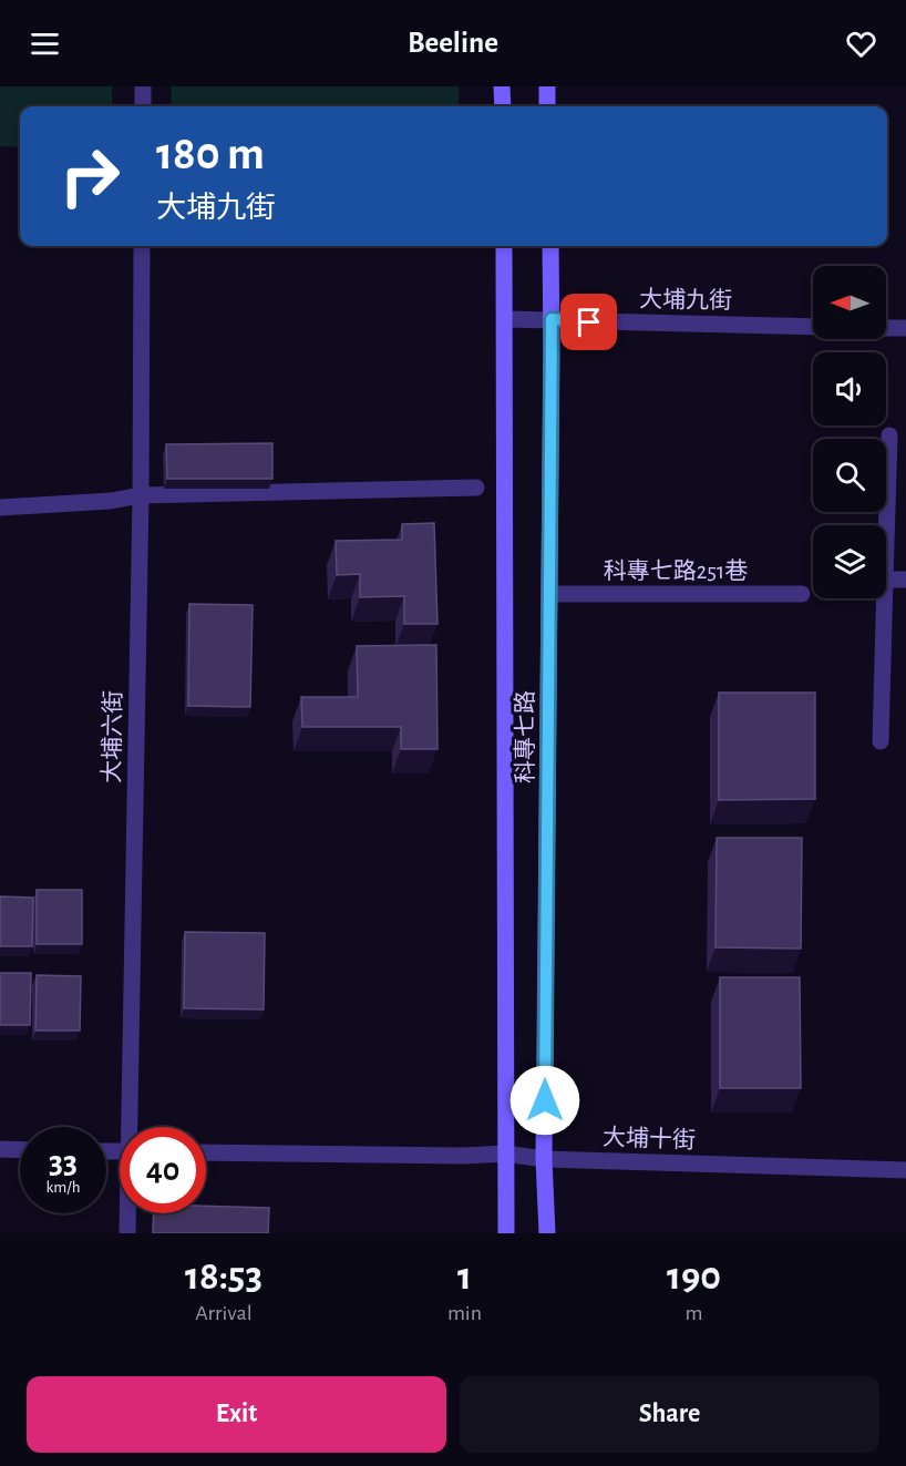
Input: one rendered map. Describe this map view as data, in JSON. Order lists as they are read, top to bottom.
{
  "streets": {
    "street": [
      "大埔九街",
      "科專七路251巷",
      "大埔六街",
      "科專七路",
      "大埔十街"
    ]
  },
  "crossings": [
    ["大埔九街", "科專七路"],
    ["科專七路251巷", "科專七路"],
    ["科專七路", "大埔十街"]
  ],
  "north": "left",
  "page": {
    "header": "Beeline",
    "turn": ["180 m", "大埔九街"],
    "speed": "33 km/h",
    "limit": "40",
    "eta": [
      "18:53",
      "Arrival",
      "1",
      "min",
      "190",
      "m"
    ],
    "buttons": ["Exit", "Share"]
  }
}
